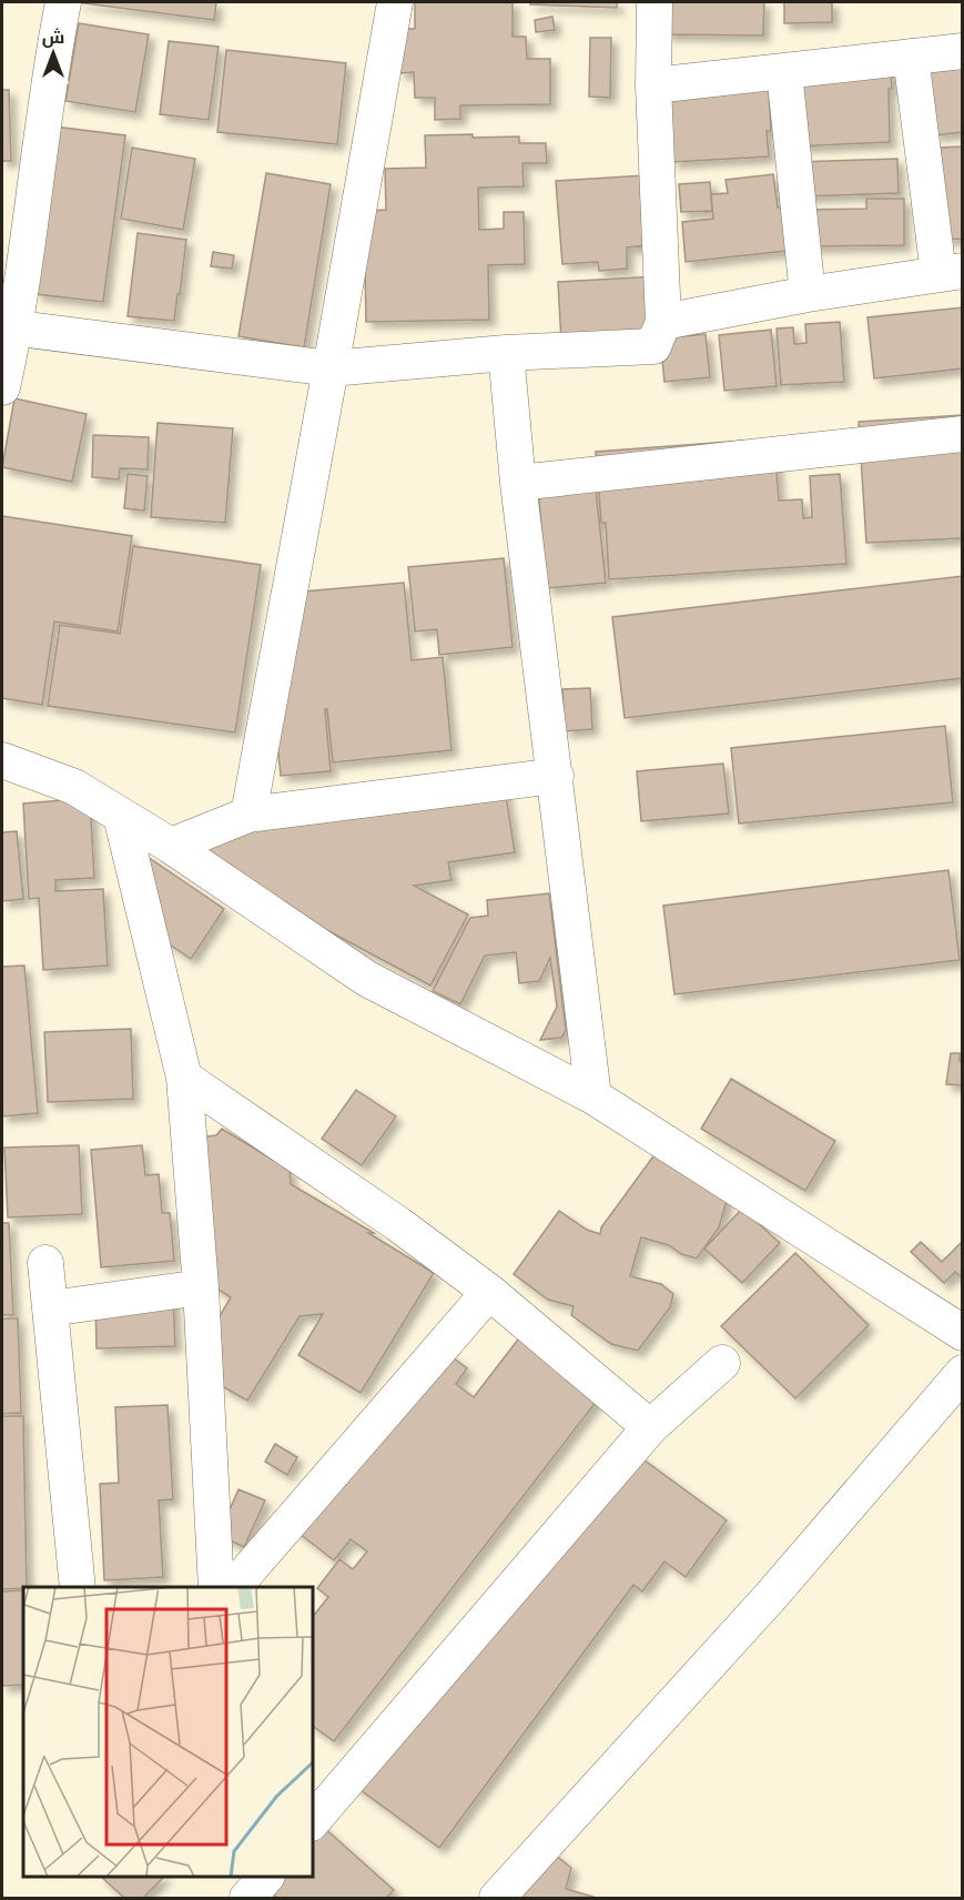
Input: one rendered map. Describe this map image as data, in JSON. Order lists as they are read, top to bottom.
{
  "north": "top"
}
